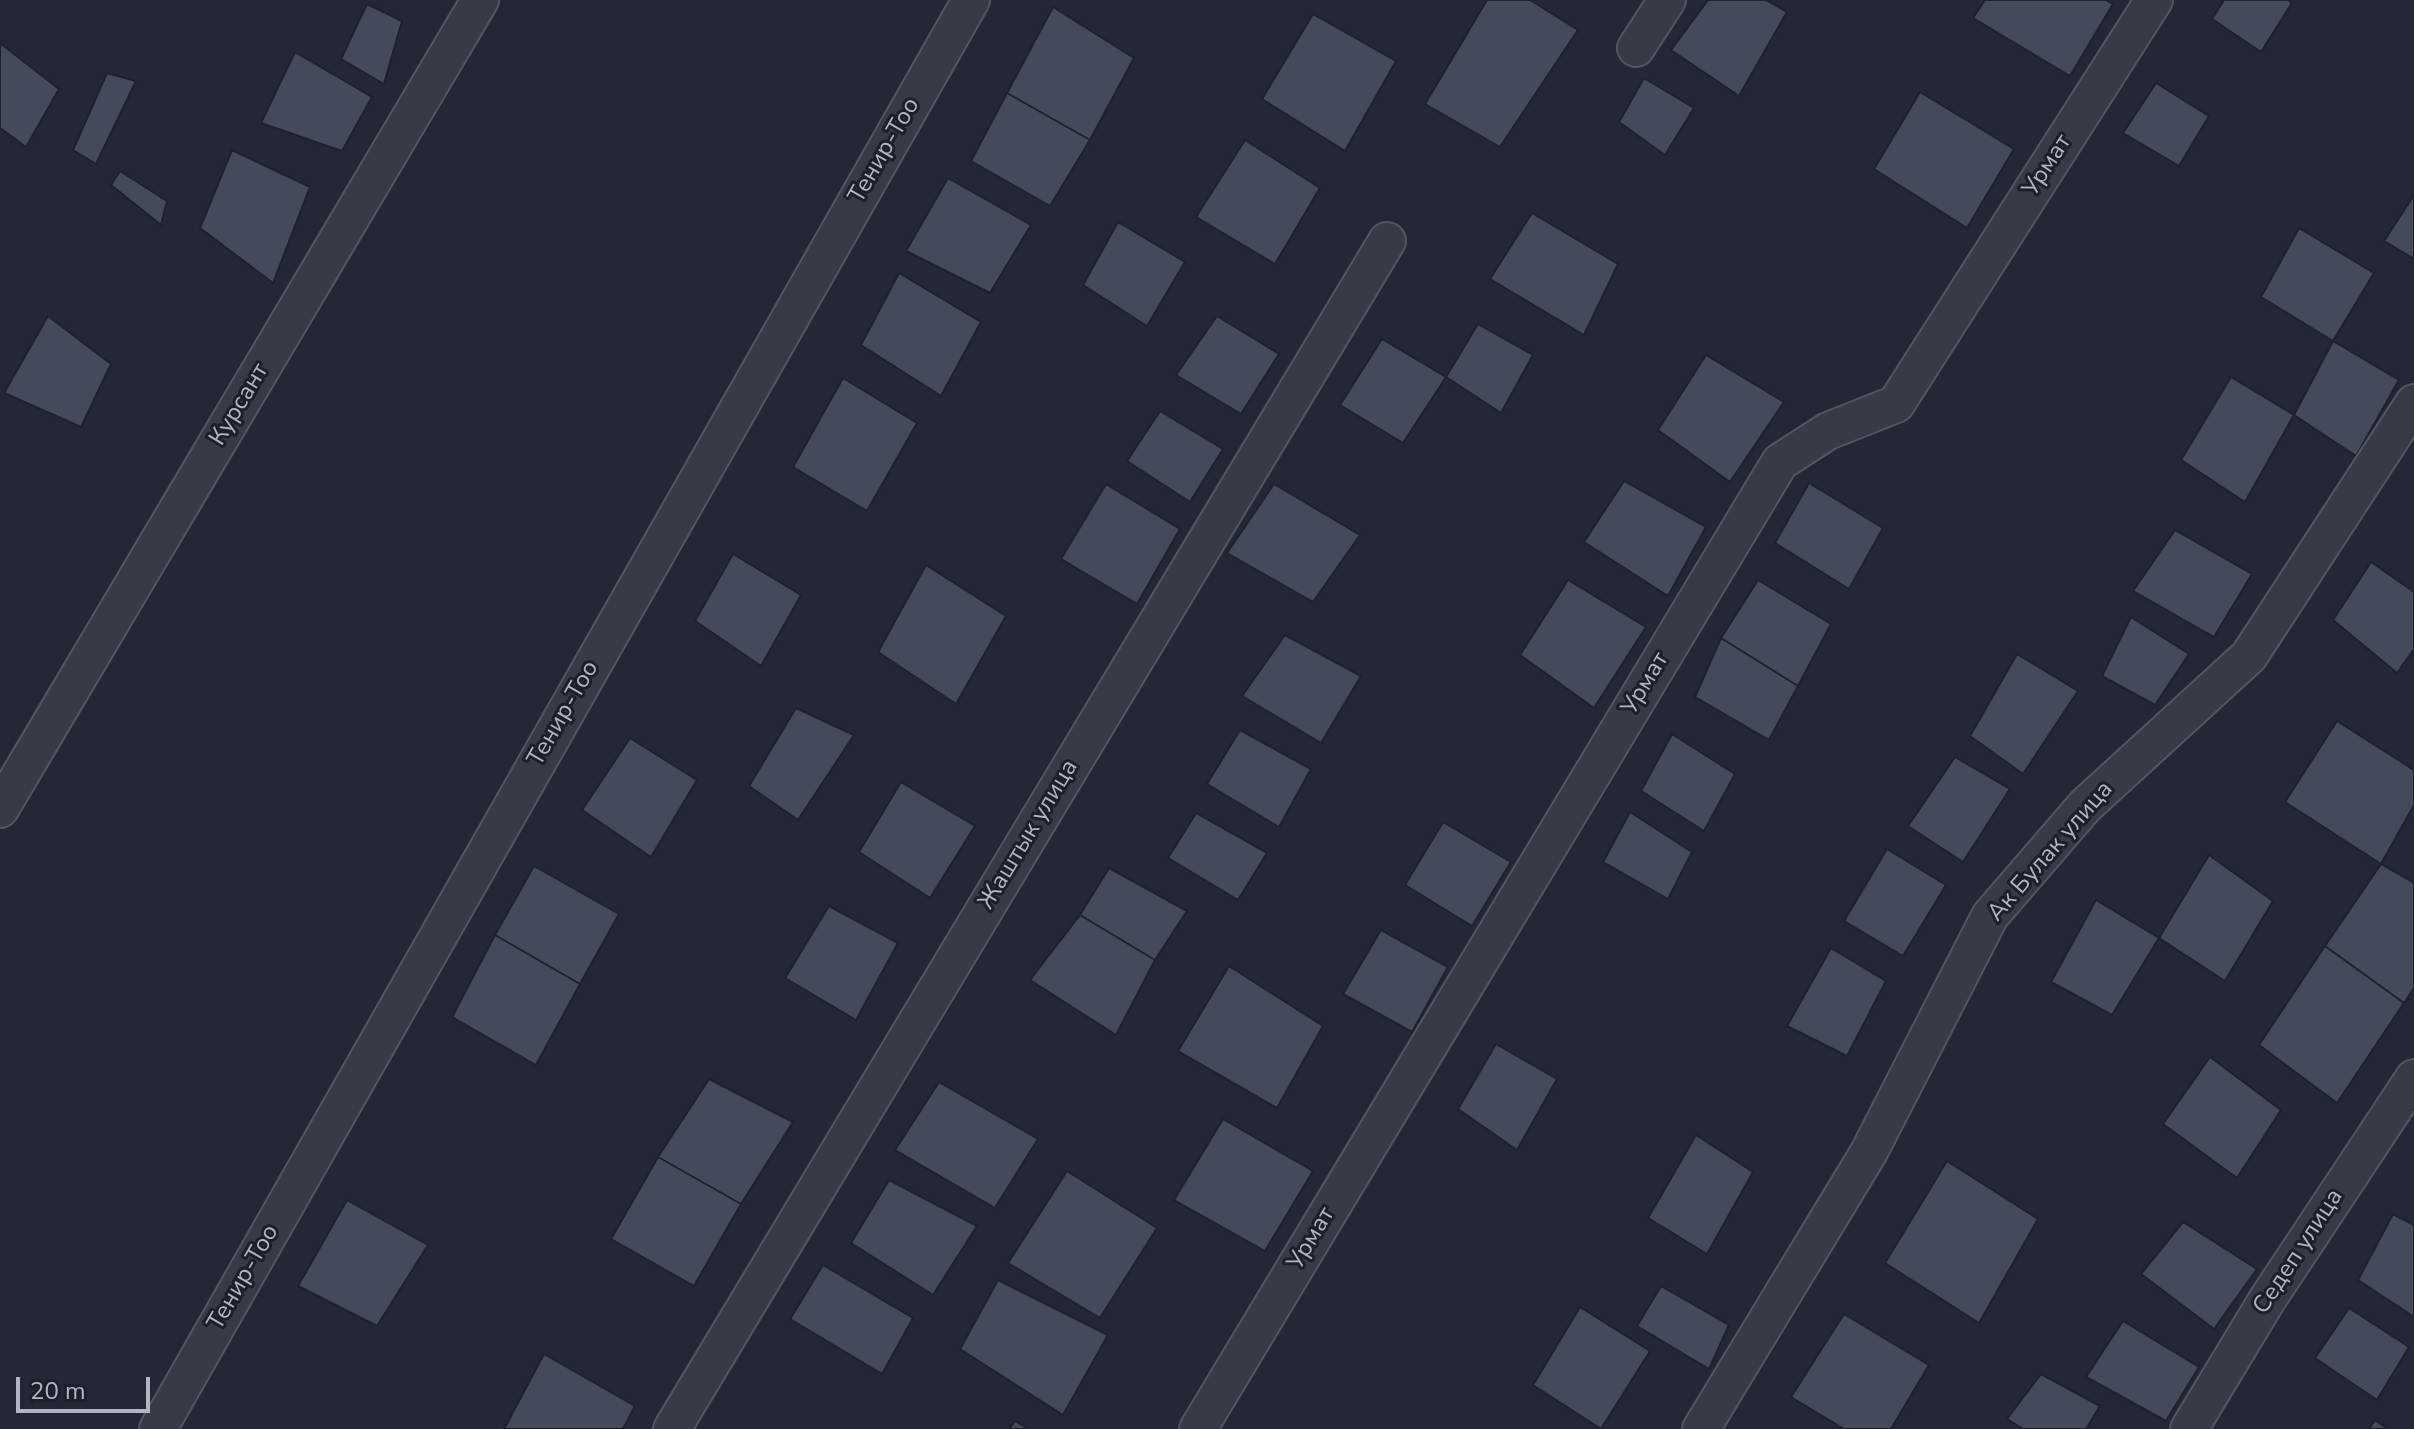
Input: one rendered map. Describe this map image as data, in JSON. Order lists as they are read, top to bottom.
{
  "streets": {
    "street": [
      "Тенир-Тоо",
      "Урмат",
      "Курсант",
      "Жаштык улица",
      "Ак Булак улица",
      "Седеп улица"
    ]
  },
  "scale_bar": "20 m"
}
